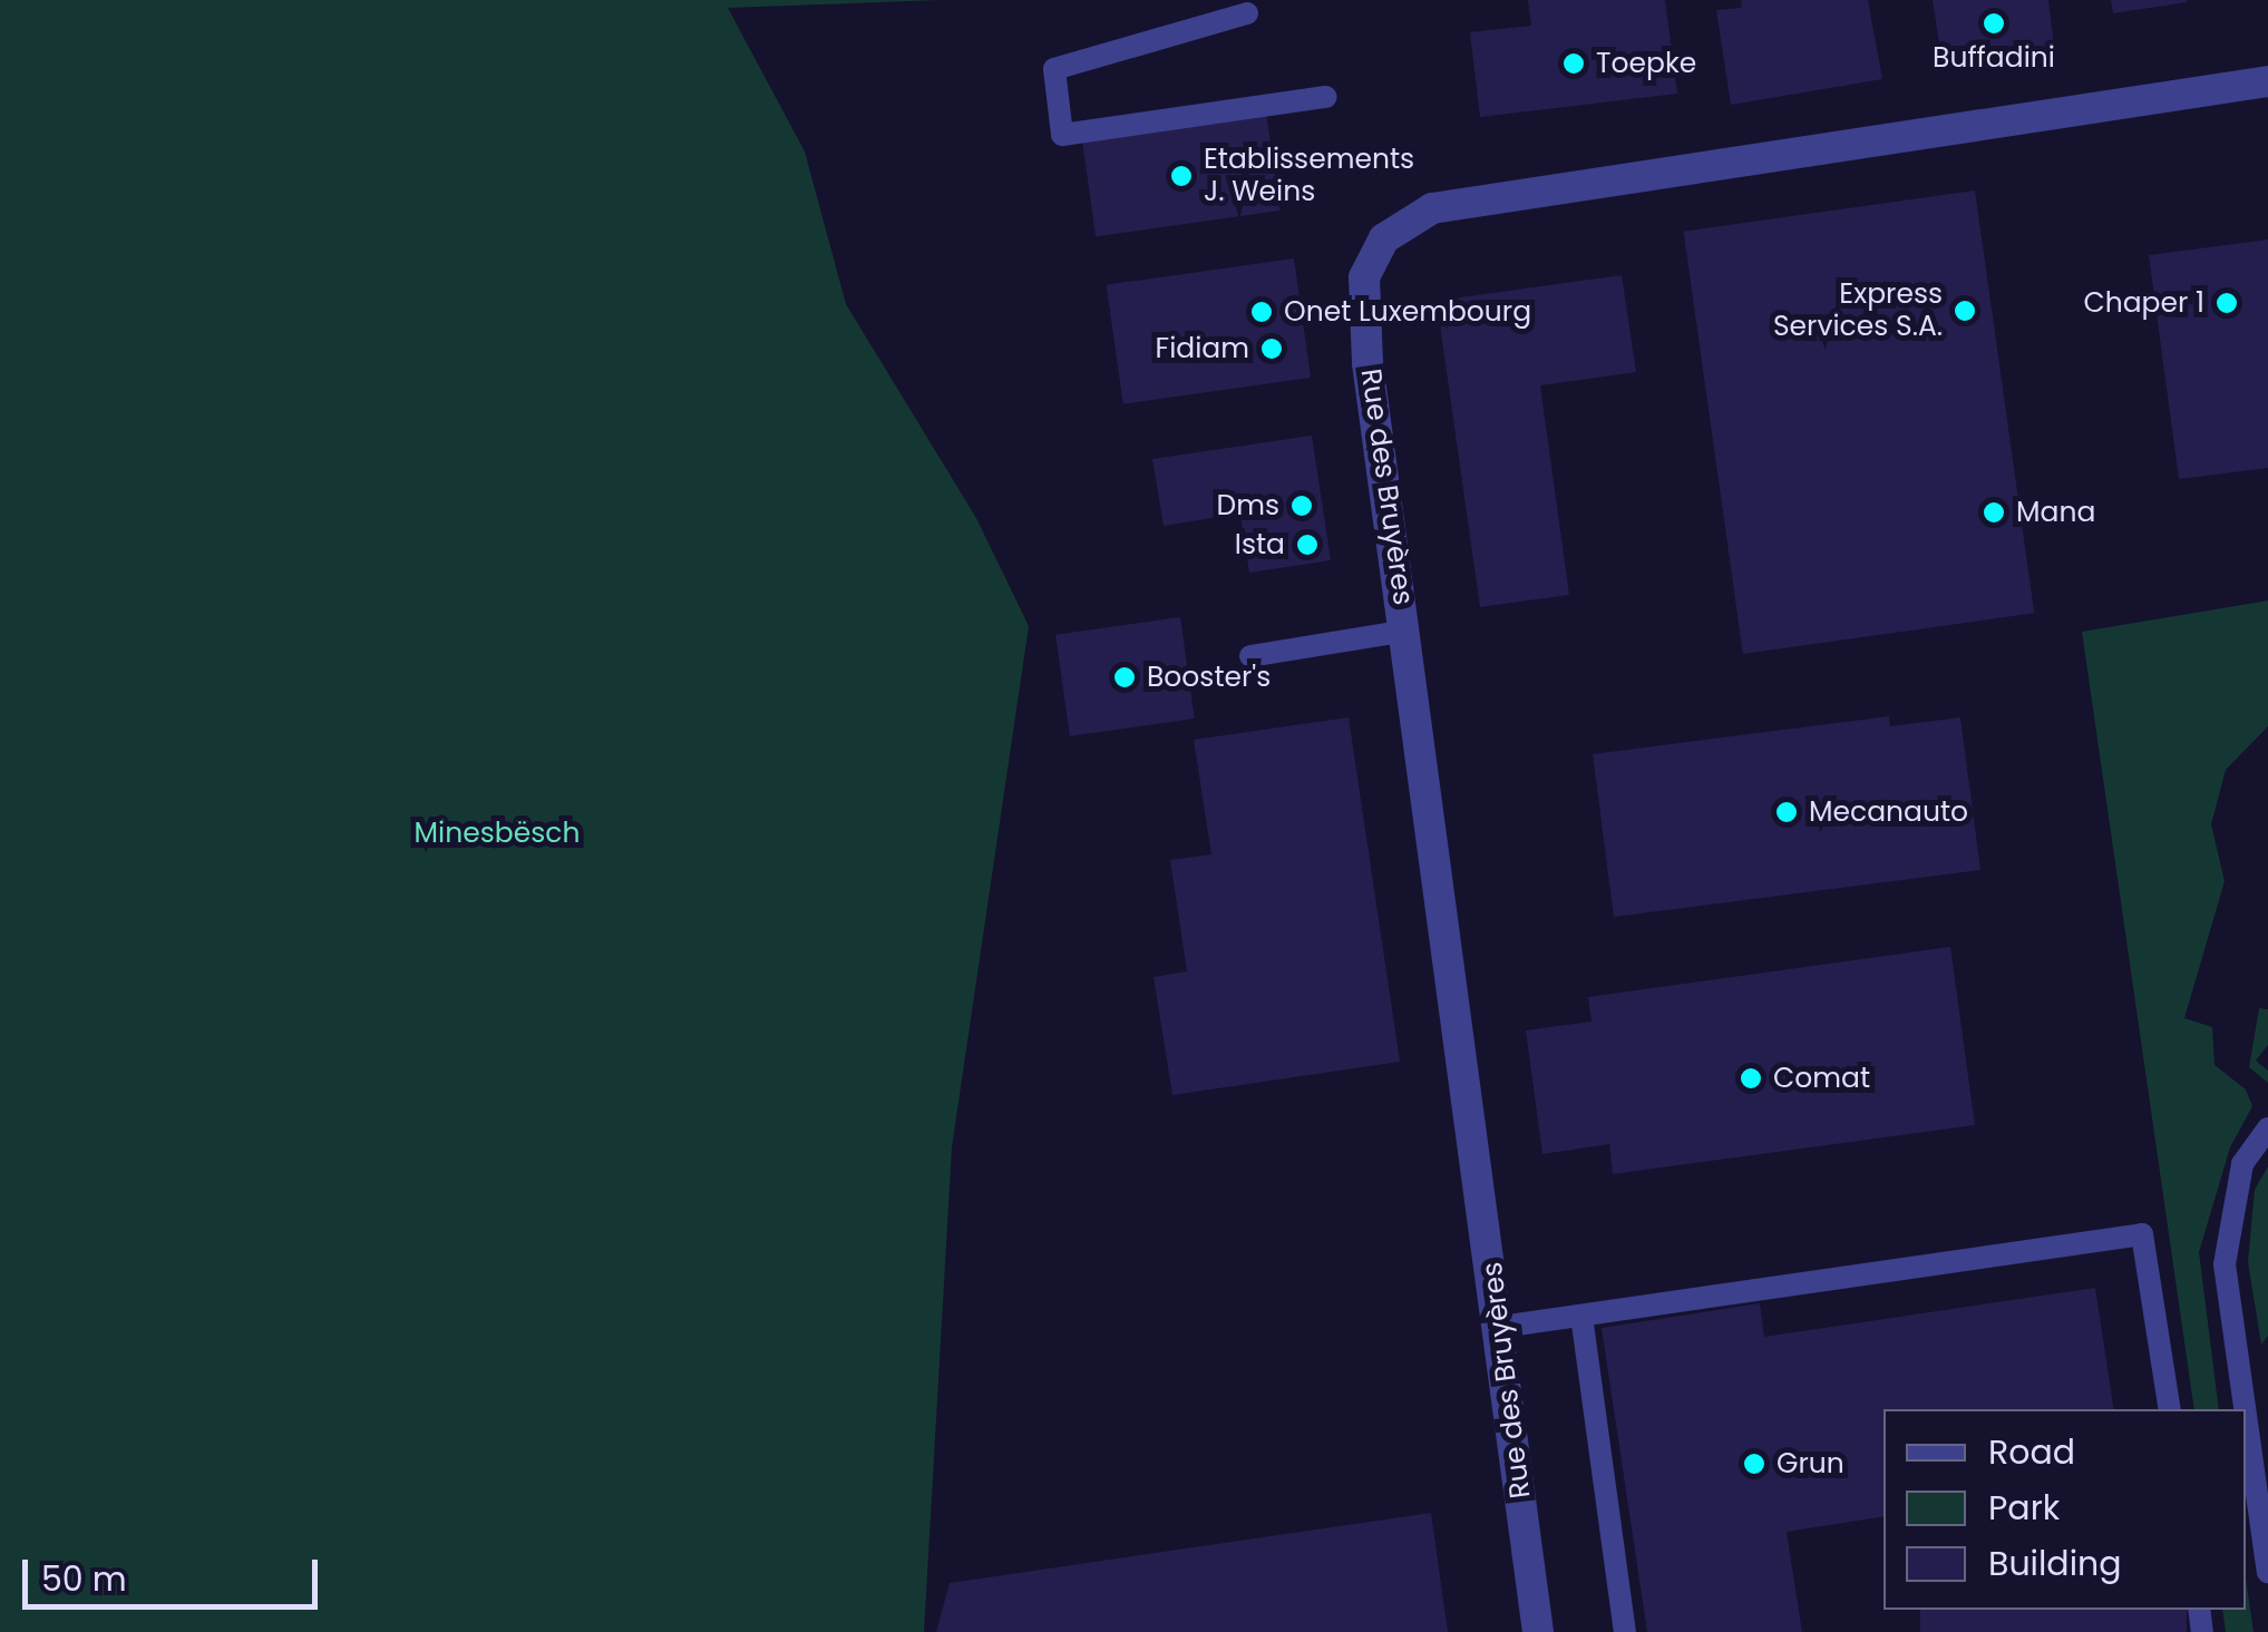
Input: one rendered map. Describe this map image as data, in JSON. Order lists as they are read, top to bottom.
{
  "streets": {
    "street": ["Rue des Bruyères"]
  },
  "parks": ["Minesbësch"],
  "places": [
    "Buffadini",
    "Toepke",
    "Etablissements J. Weins",
    "Chaper 1",
    "Express Services S.A.",
    "Onet Luxembourg",
    "Fidiam",
    "Dms",
    "Mana",
    "Ista",
    "Booster's",
    "Mecanauto",
    "Comat",
    "Grun"
  ],
  "legend": ["Road", "Park", "Building"],
  "scale_bar": "50 m"
}
